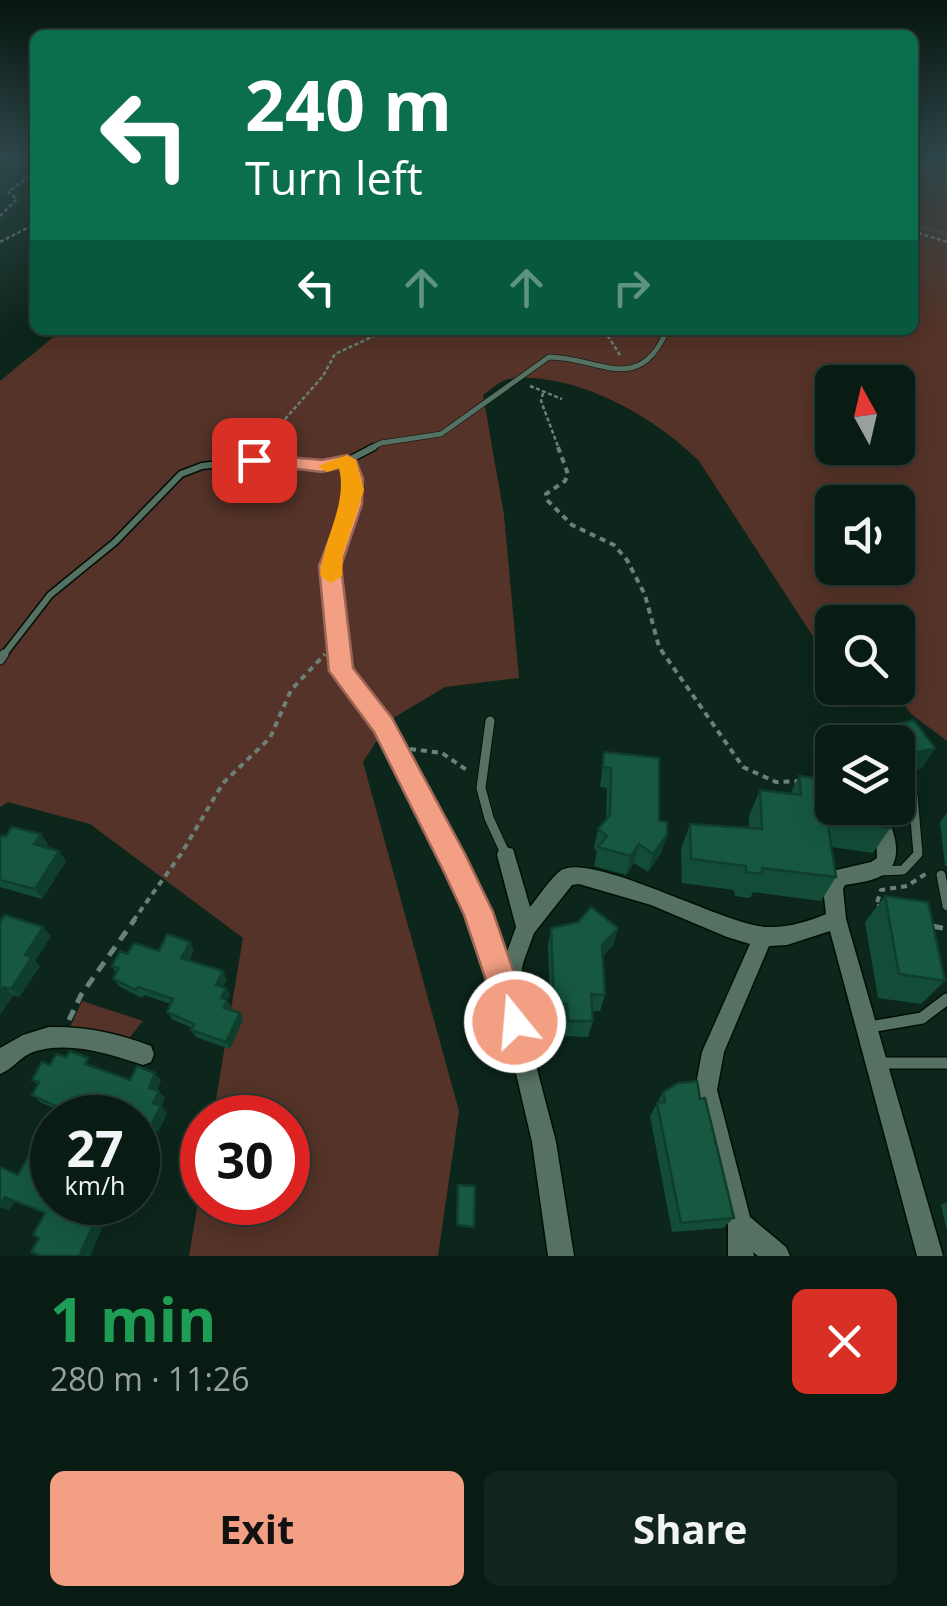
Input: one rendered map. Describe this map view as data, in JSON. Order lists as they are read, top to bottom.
{
  "north": "top",
  "page": {
    "turn": ["240 m", "Turn left"],
    "speed": "27 km/h",
    "limit": "30",
    "heading": ["1 min", "280 m · 11:26"],
    "buttons": ["Exit", "Share"]
  }
}
